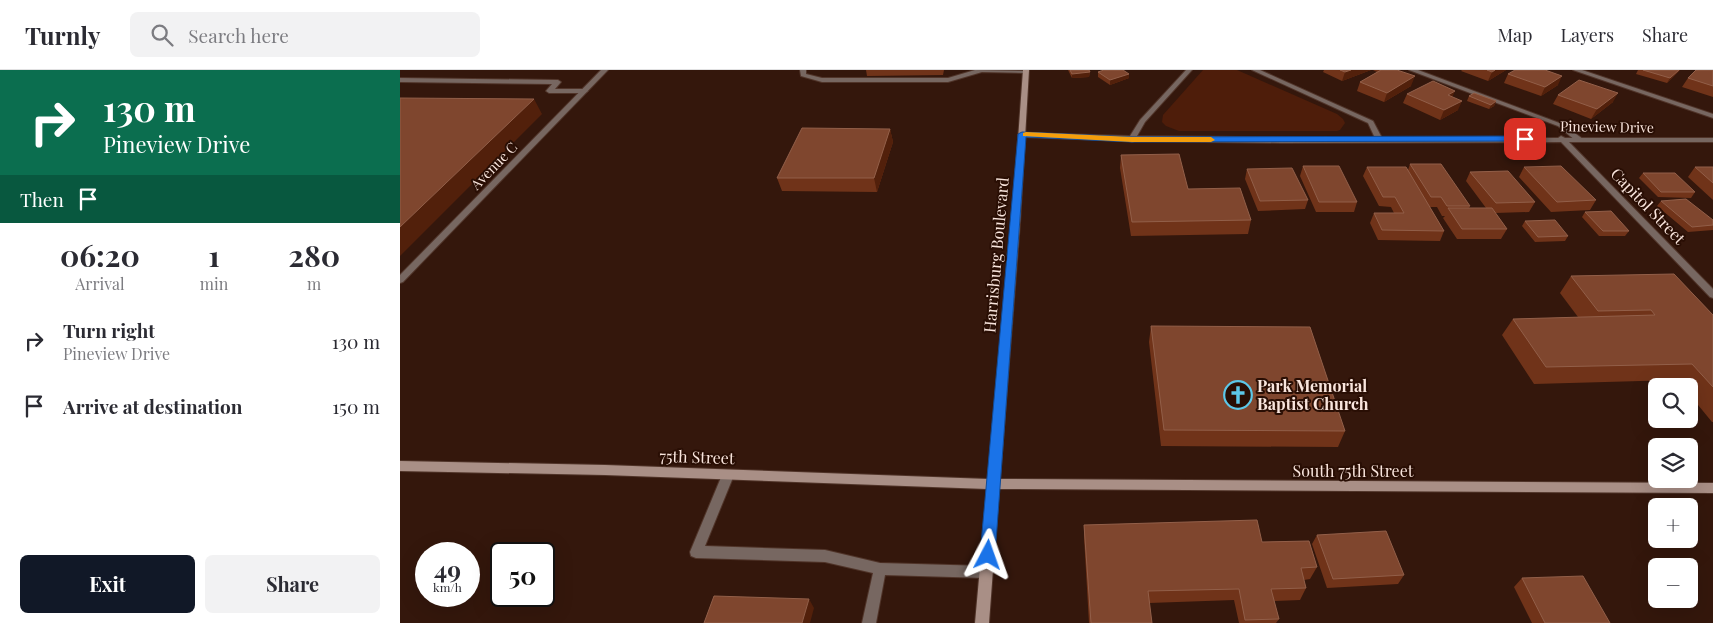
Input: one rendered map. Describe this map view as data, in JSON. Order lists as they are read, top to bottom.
{
  "streets": {
    "main road": ["Harrisburg Boulevard", "75th Street", "South 75th Street"],
    "street": ["Pineview Drive", "Avenue C", "Capitol Street"]
  },
  "crossings": [
    ["Pineview Drive", "Capitol Street"],
    ["Pineview Drive", "Harrisburg Boulevard"],
    ["Harrisburg Boulevard", "75th Street"],
    ["Harrisburg Boulevard", "South 75th Street"],
    ["75th Street", "South 75th Street"]
  ],
  "places": {
    "church": ["Park Memorial Baptist Church"]
  },
  "page": {
    "header": "Turnly",
    "search": "Search here",
    "nav": ["Map", "Layers", "Share"],
    "turn": ["130 m", "Pineview Drive"],
    "then": "Then",
    "eta": [
      "06:20",
      "Arrival",
      "1",
      "min",
      "280",
      "m"
    ],
    "list": [
      {
        "name": "Turn right",
        "note": "Pineview Drive",
        "value": "130 m"
      },
      {
        "name": "Arrive at destination",
        "value": "150 m"
      }
    ],
    "map_buttons": ["+", "−"],
    "speed": "49 km/h",
    "limit": "50",
    "buttons": ["Exit", "Share"]
  }
}
